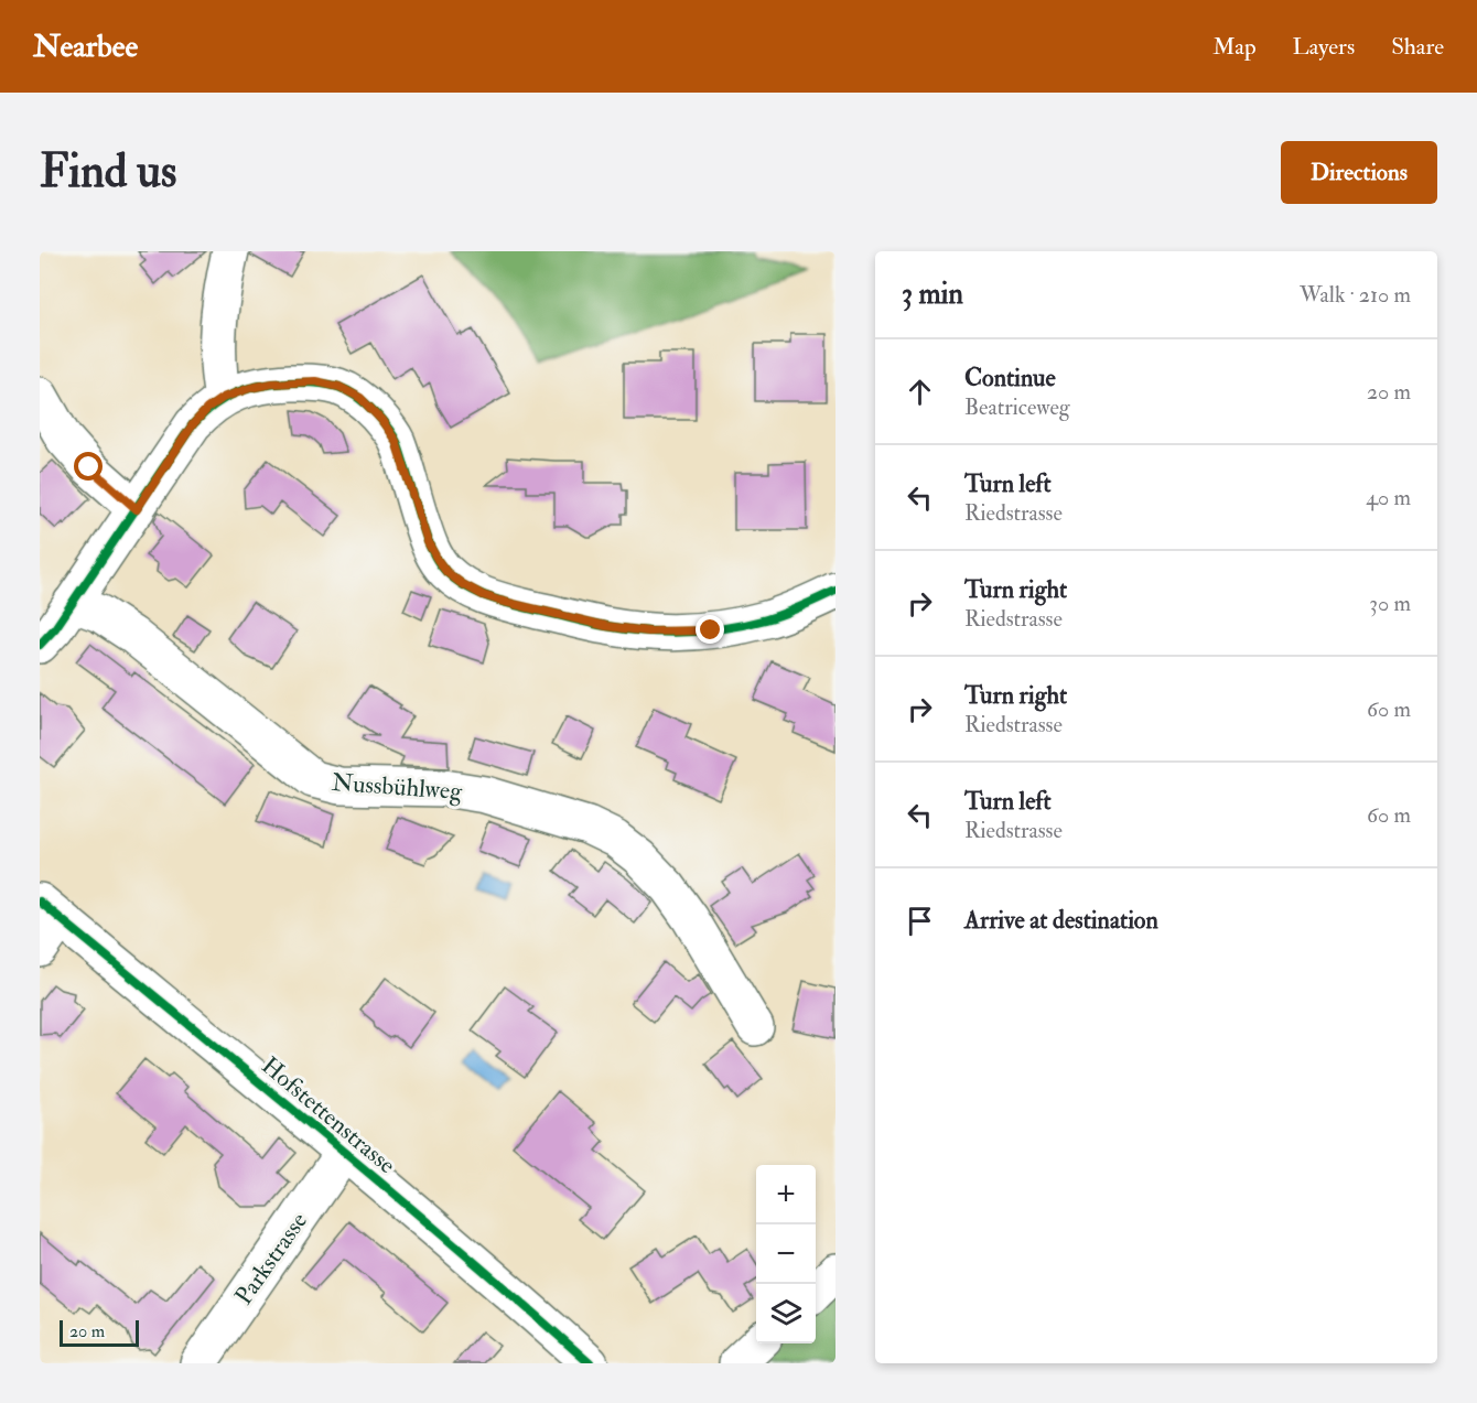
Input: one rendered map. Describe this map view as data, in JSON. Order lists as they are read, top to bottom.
{
  "streets": {
    "street": ["Nussbühlweg", "Hofstettenstrasse", "Parkstrasse"]
  },
  "crossings": [
    ["Hofstettenstrasse", "Parkstrasse"]
  ],
  "scale_bar": "20 m",
  "page": {
    "header": "Nearbee",
    "nav": ["Map", "Layers", "Share"],
    "buttons": "Directions",
    "title": "Find us",
    "heading": ["3 min", "Walk · 210 m"],
    "list": [
      ["Continue", "Beatriceweg", "20 m"],
      ["Turn left", "Riedstrasse", "40 m"],
      ["Turn right", "Riedstrasse", "30 m"],
      ["Turn right", "Riedstrasse", "60 m"],
      ["Turn left", "Riedstrasse", "60 m"],
      "Arrive at destination"
    ],
    "map_buttons": ["+", "−"],
    "scale": "20 m"
  }
}
